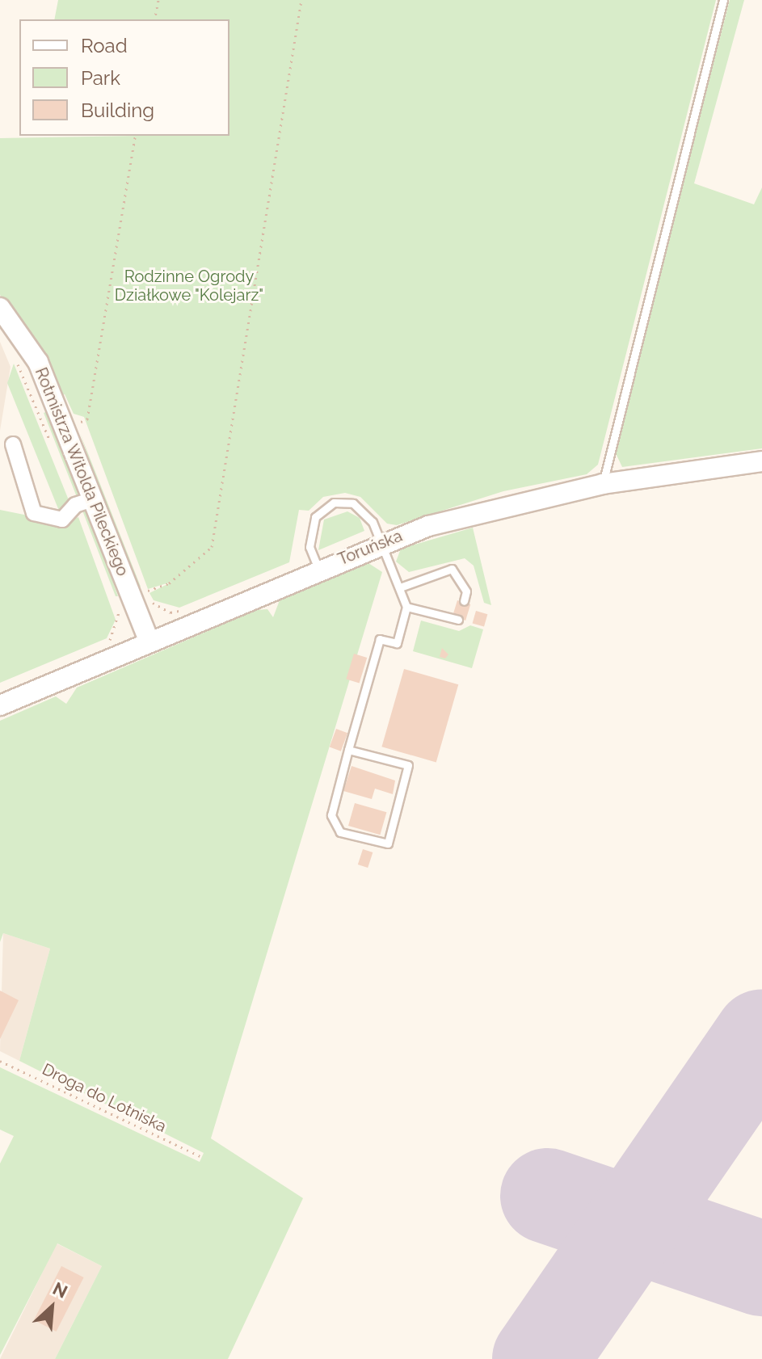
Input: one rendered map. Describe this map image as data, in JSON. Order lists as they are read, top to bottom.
{
  "streets": {
    "main road": ["Rotmistrza Witolda Pileckiego", "Toruńska"],
    "path": ["Droga do Lotniska"]
  },
  "crossings": [
    ["Rotmistrza Witolda Pileckiego", "Toruńska"]
  ],
  "parks": ["Rodzinne Ogrody Działkowe \"Kolejarz\""],
  "legend": ["Road", "Park", "Building"],
  "north": "top right"
}
